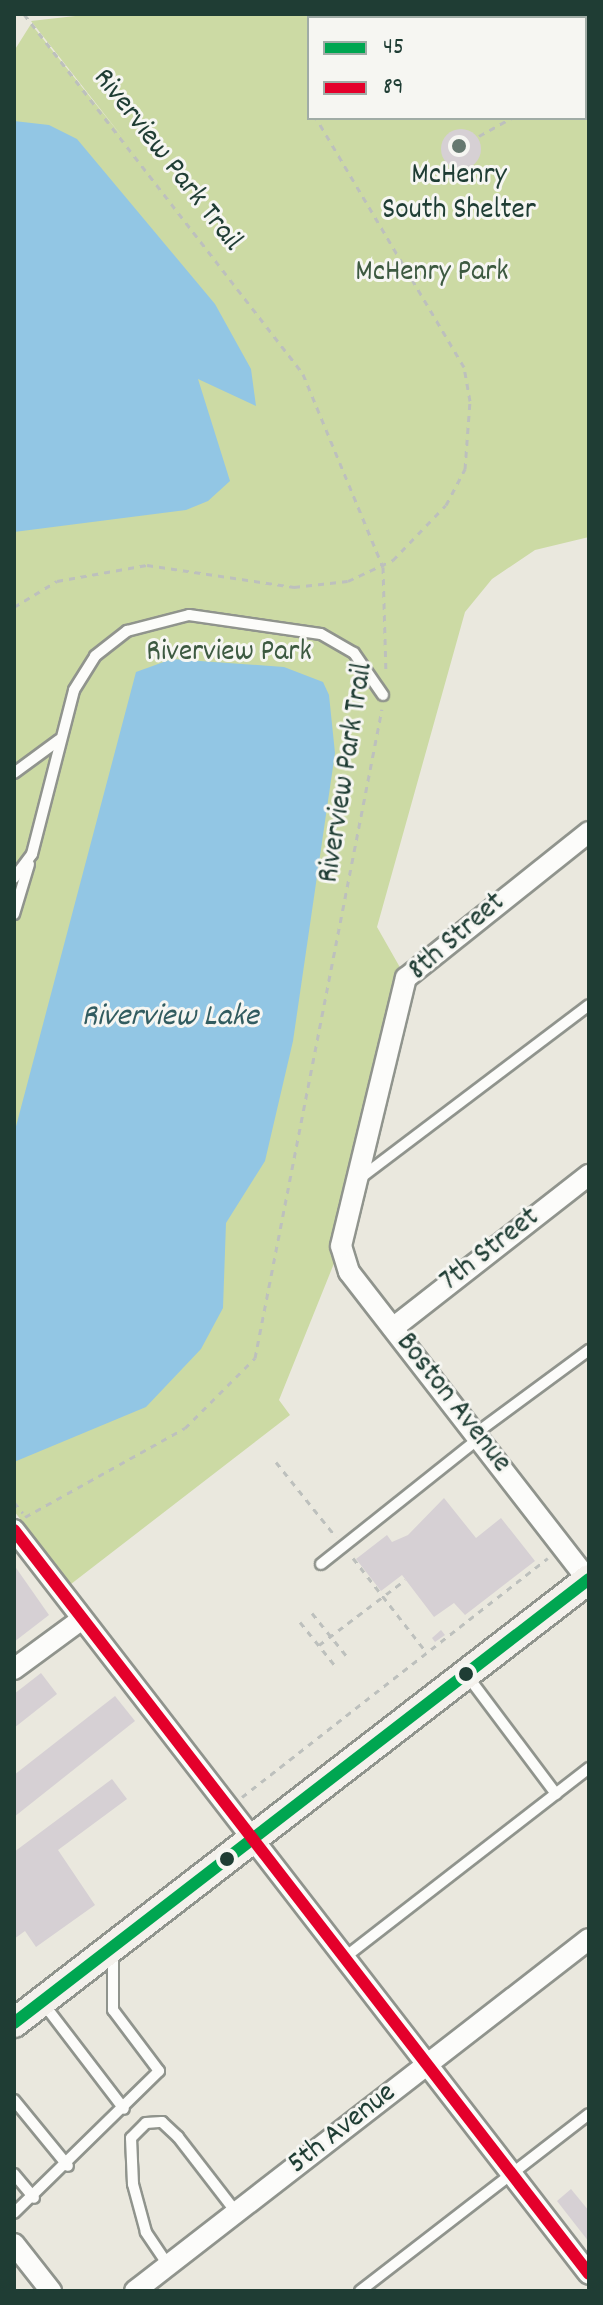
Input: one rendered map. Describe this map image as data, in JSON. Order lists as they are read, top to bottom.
{
  "streets": {
    "street": [
      "8th Street",
      "7th Street",
      "Boston Avenue",
      "5th Avenue"
    ],
    "path": ["Riverview Park Trail"]
  },
  "crossings": [
    ["8th Street", "Boston Avenue"],
    ["7th Street", "Boston Avenue"]
  ],
  "water": ["Riverview Lake"],
  "parks": ["McHenry Park", "Riverview Park"],
  "places": ["McHenry South Shelter"],
  "lines": ["transit line 89", "transit line 45"],
  "legend": ["45", "89"]
}
